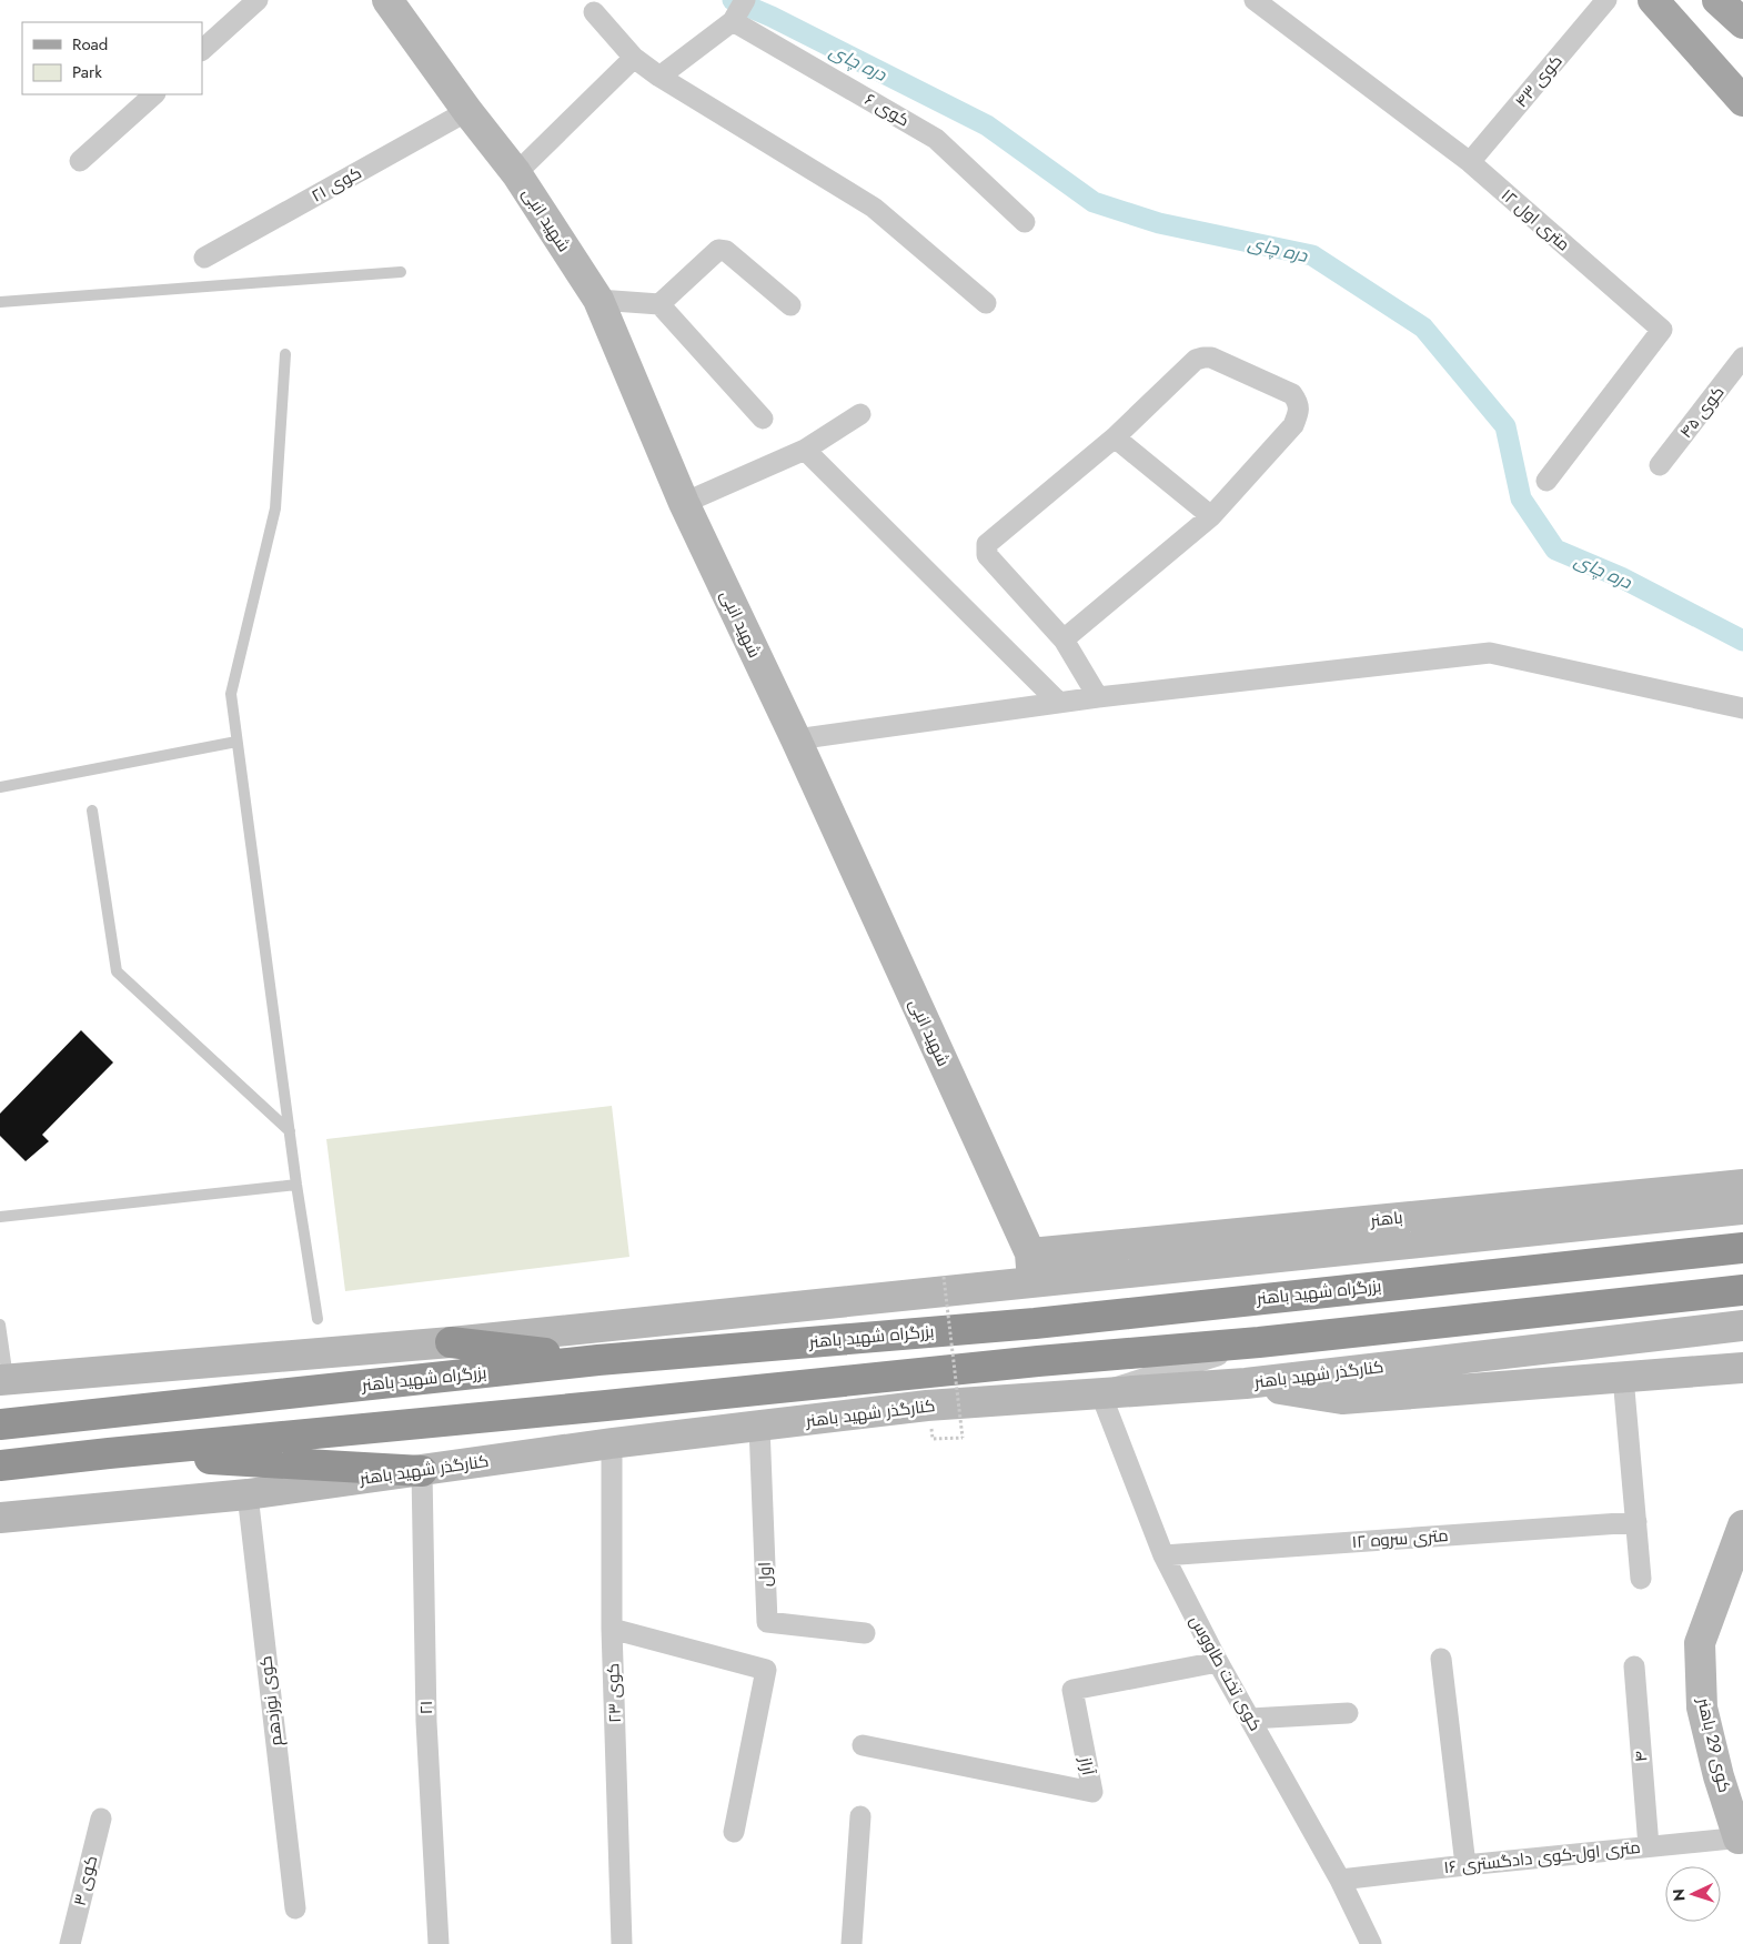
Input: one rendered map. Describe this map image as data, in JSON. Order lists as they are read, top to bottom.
{
  "streets": {
    "highway": ["بزرگراه شهید باهنر"],
    "main road": [
      "شهید انبی",
      "باهنر",
      "کنارگذر شهید باهنر",
      "کوی 29 باهنر"
    ],
    "street": [
      "کوی ۴۳",
      "کوی ۶",
      "کوی ۲۱",
      "۱۲ متری اول",
      "کوی ۴۵",
      "۱۲ متری سروه",
      "اول",
      "کوی تخت طاووس",
      "کوی ۲۳",
      "کوی نوزدهم",
      "۲۱",
      "۴",
      "آراز",
      "۱۶ متری اول-کوی دادگستری",
      "کوی ۳"
    ]
  },
  "crossings": [
    ["کوی ۴۳", "۱۲ متری اول"],
    ["کوی ۲۱", "شهید انبی"],
    ["شهید انبی", "باهنر"],
    ["کنارگذر شهید باهنر", "اول"],
    ["کنارگذر شهید باهنر", "کوی تخت طاووس"],
    ["کنارگذر شهید باهنر", "کوی ۲۳"],
    ["کنارگذر شهید باهنر", "کوی نوزدهم"],
    ["کنارگذر شهید باهنر", "۲۱"],
    ["۱۲ متری سروه", "کوی تخت طاووس"],
    ["کوی تخت طاووس", "آراز"],
    ["کوی تخت طاووس", "۱۶ متری اول-کوی دادگستری"],
    ["کوی 29 باهنر", "۱۶ متری اول-کوی دادگستری"],
    ["۴", "۱۶ متری اول-کوی دادگستری"]
  ],
  "water": ["دره چای"],
  "legend": ["Road", "Park"],
  "north": "left"
}
